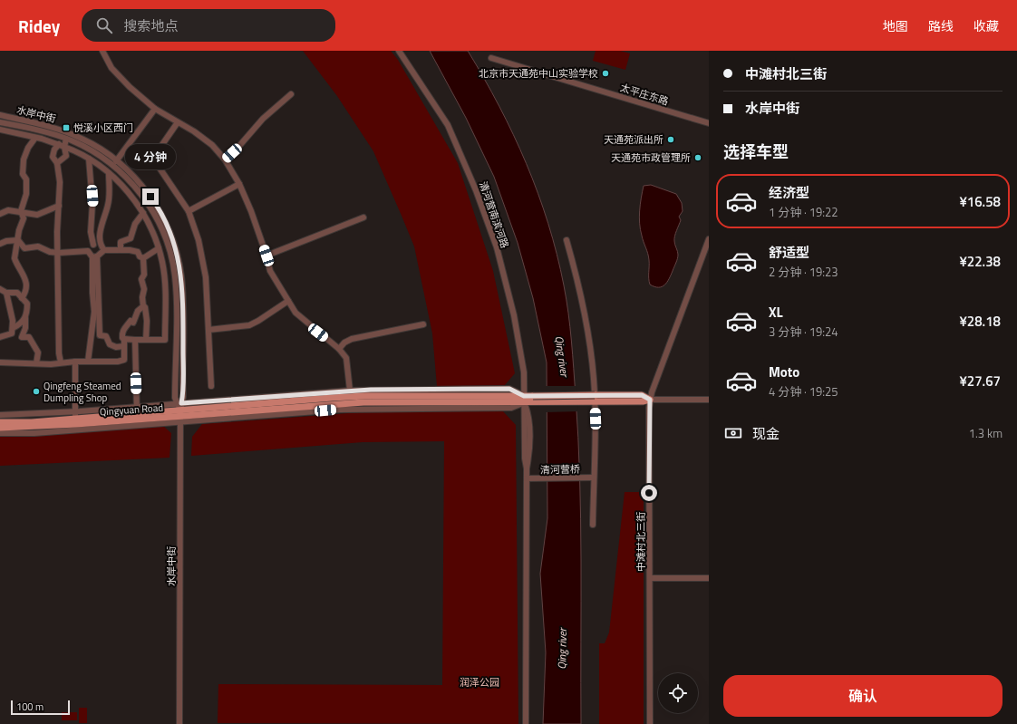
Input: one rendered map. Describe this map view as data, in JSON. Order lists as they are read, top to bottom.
{
  "streets": {
    "main road": ["Qingyuan Road"],
    "street": [
      "太平庄东路",
      "水岸中街",
      "清河营南滨河路",
      "清河营桥",
      "中滩村北三街"
    ]
  },
  "crossings": [
    ["水岸中街", "Qingyuan Road"],
    ["清河营南滨河路", "Qingyuan Road"],
    ["Qingyuan Road", "中滩村北三街"]
  ],
  "water": ["Qing river"],
  "parks": ["润泽公园"],
  "places": {
    "other": [
      "北京市天通苑中山实验学校",
      "天通苑派出所",
      "天通苑市政管理所",
      "Qingfeng Steamed Dumpling Shop"
    ],
    "transit": ["悦溪小区西门"]
  },
  "scale_bar": "100 m",
  "page": {
    "header": "Ridey",
    "search": "搜索地点",
    "nav": ["地图", "路线", "收藏"],
    "banner": ["中滩村北三街", "水岸中街"],
    "heading": "选择车型",
    "bubble": "4 分钟",
    "list": [
      {
        "name": "经济型",
        "note": "1 分钟 · 19:22",
        "value": "¥16.58"
      },
      {
        "name": "舒适型",
        "note": "2 分钟 · 19:23",
        "value": "¥22.38"
      },
      {
        "name": "XL",
        "note": "3 分钟 · 19:24",
        "value": "¥28.18"
      },
      {
        "name": "Moto",
        "note": "4 分钟 · 19:25",
        "value": "¥27.67"
      }
    ],
    "pay": ["现金", "1.3 km"],
    "buttons": "确认",
    "scale": "100 m"
  }
}
